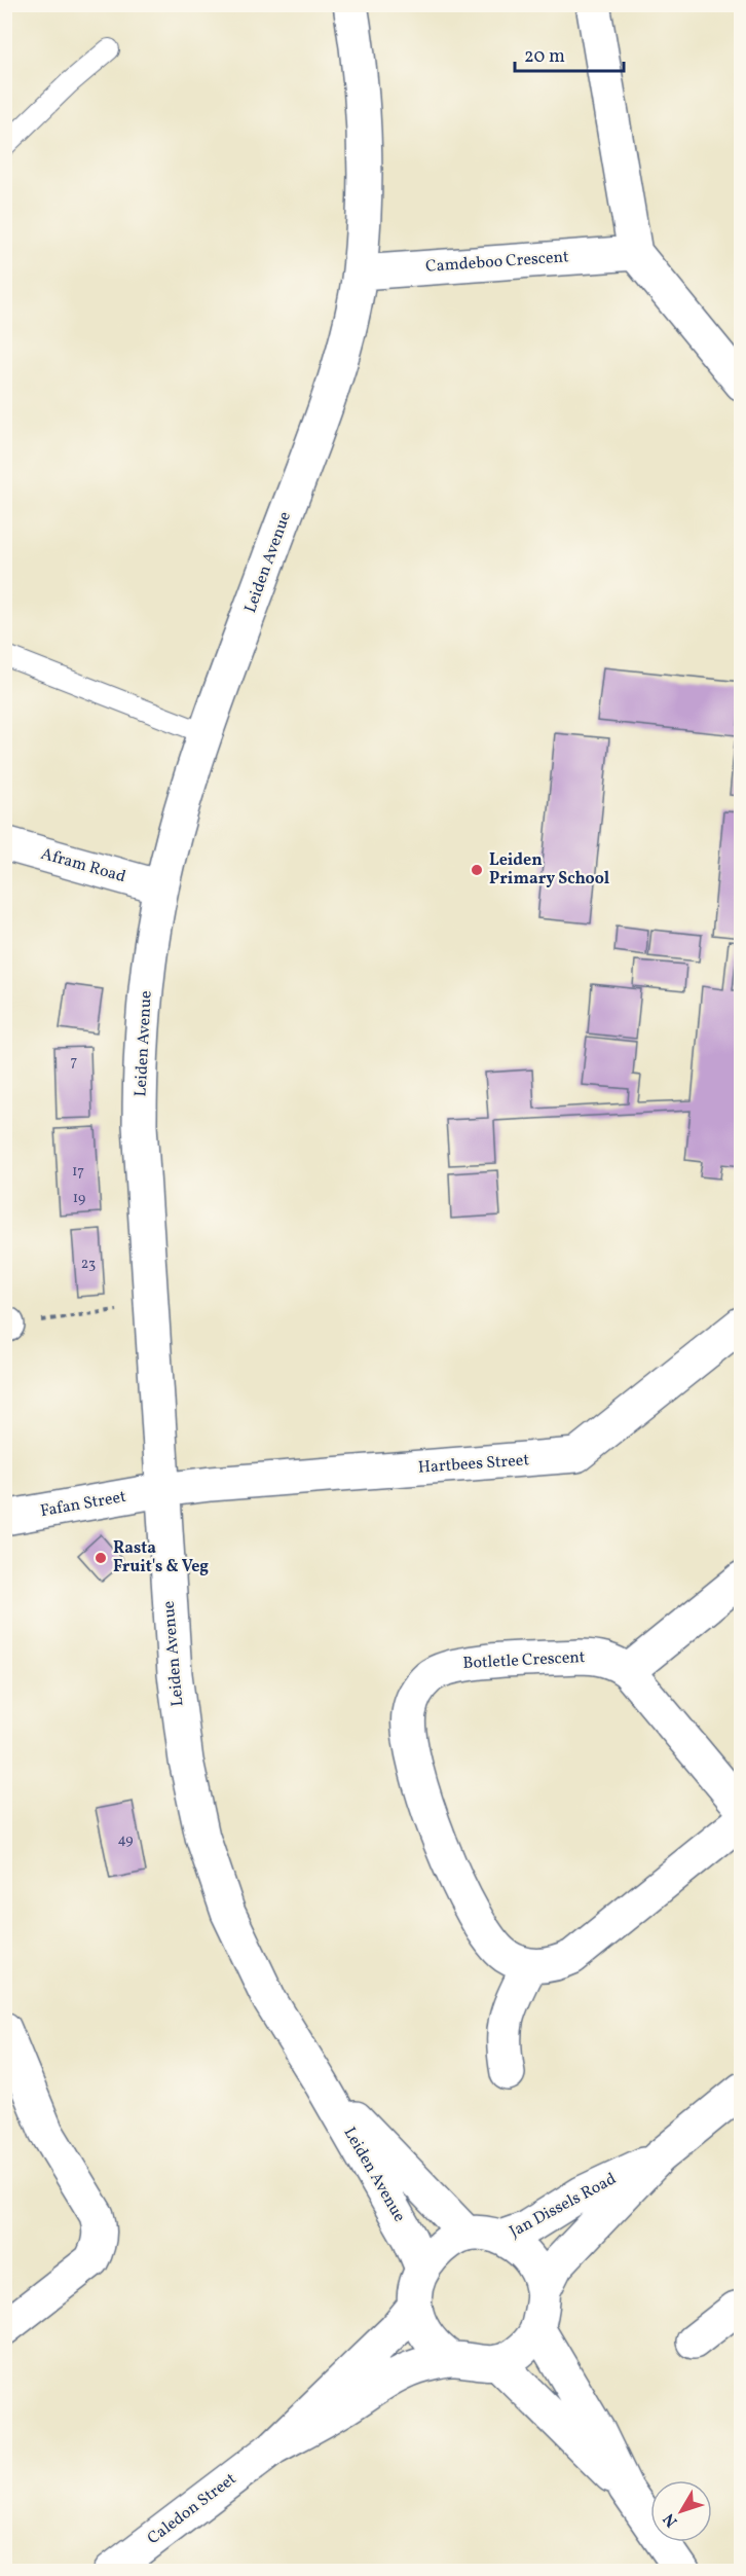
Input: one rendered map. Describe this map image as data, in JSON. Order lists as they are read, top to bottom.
{
  "streets": {
    "street": [
      "Camdeboo Crescent",
      "Leiden Avenue",
      "Afram Road",
      "Hartbees Street",
      "Fafan Street",
      "Botletle Crescent",
      "Jan Dissels Road",
      "Caledon Street"
    ]
  },
  "crossings": [
    ["Camdeboo Crescent", "Leiden Avenue"],
    ["Leiden Avenue", "Afram Road"],
    ["Leiden Avenue", "Hartbees Street"],
    ["Leiden Avenue", "Fafan Street"],
    ["Leiden Avenue", "Jan Dissels Road"],
    ["Leiden Avenue", "Caledon Street"],
    ["Hartbees Street", "Fafan Street"],
    ["Jan Dissels Road", "Caledon Street"]
  ],
  "places": ["Leiden Primary School", "Rasta Fruit's & Veg"],
  "house_numbers": [
    "7",
    "17",
    "19",
    "23",
    "49"
  ],
  "scale_bar": "20 m",
  "north": "bottom left"
}
